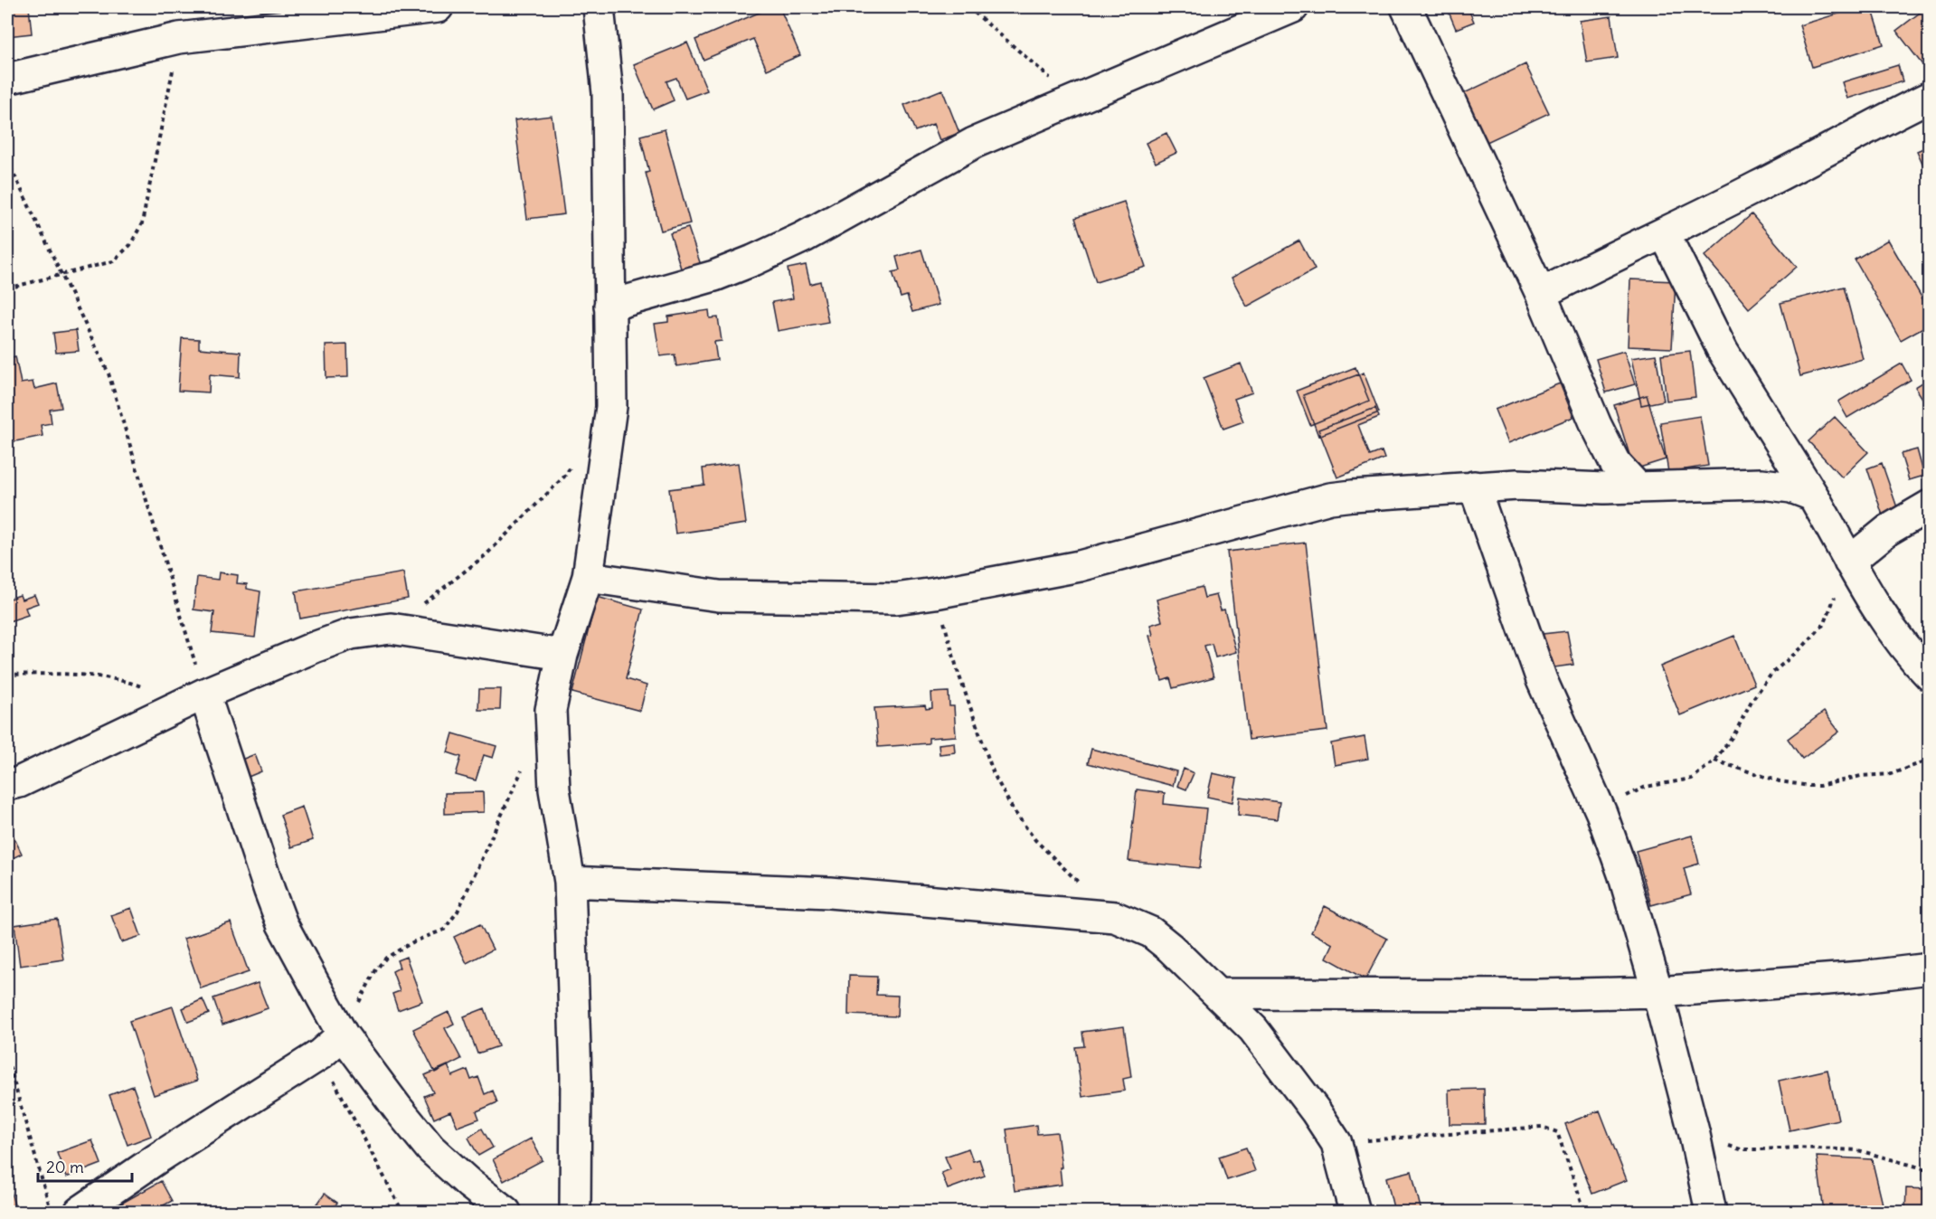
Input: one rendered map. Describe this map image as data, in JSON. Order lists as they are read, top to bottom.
{
  "scale_bar": "20 m"
}
